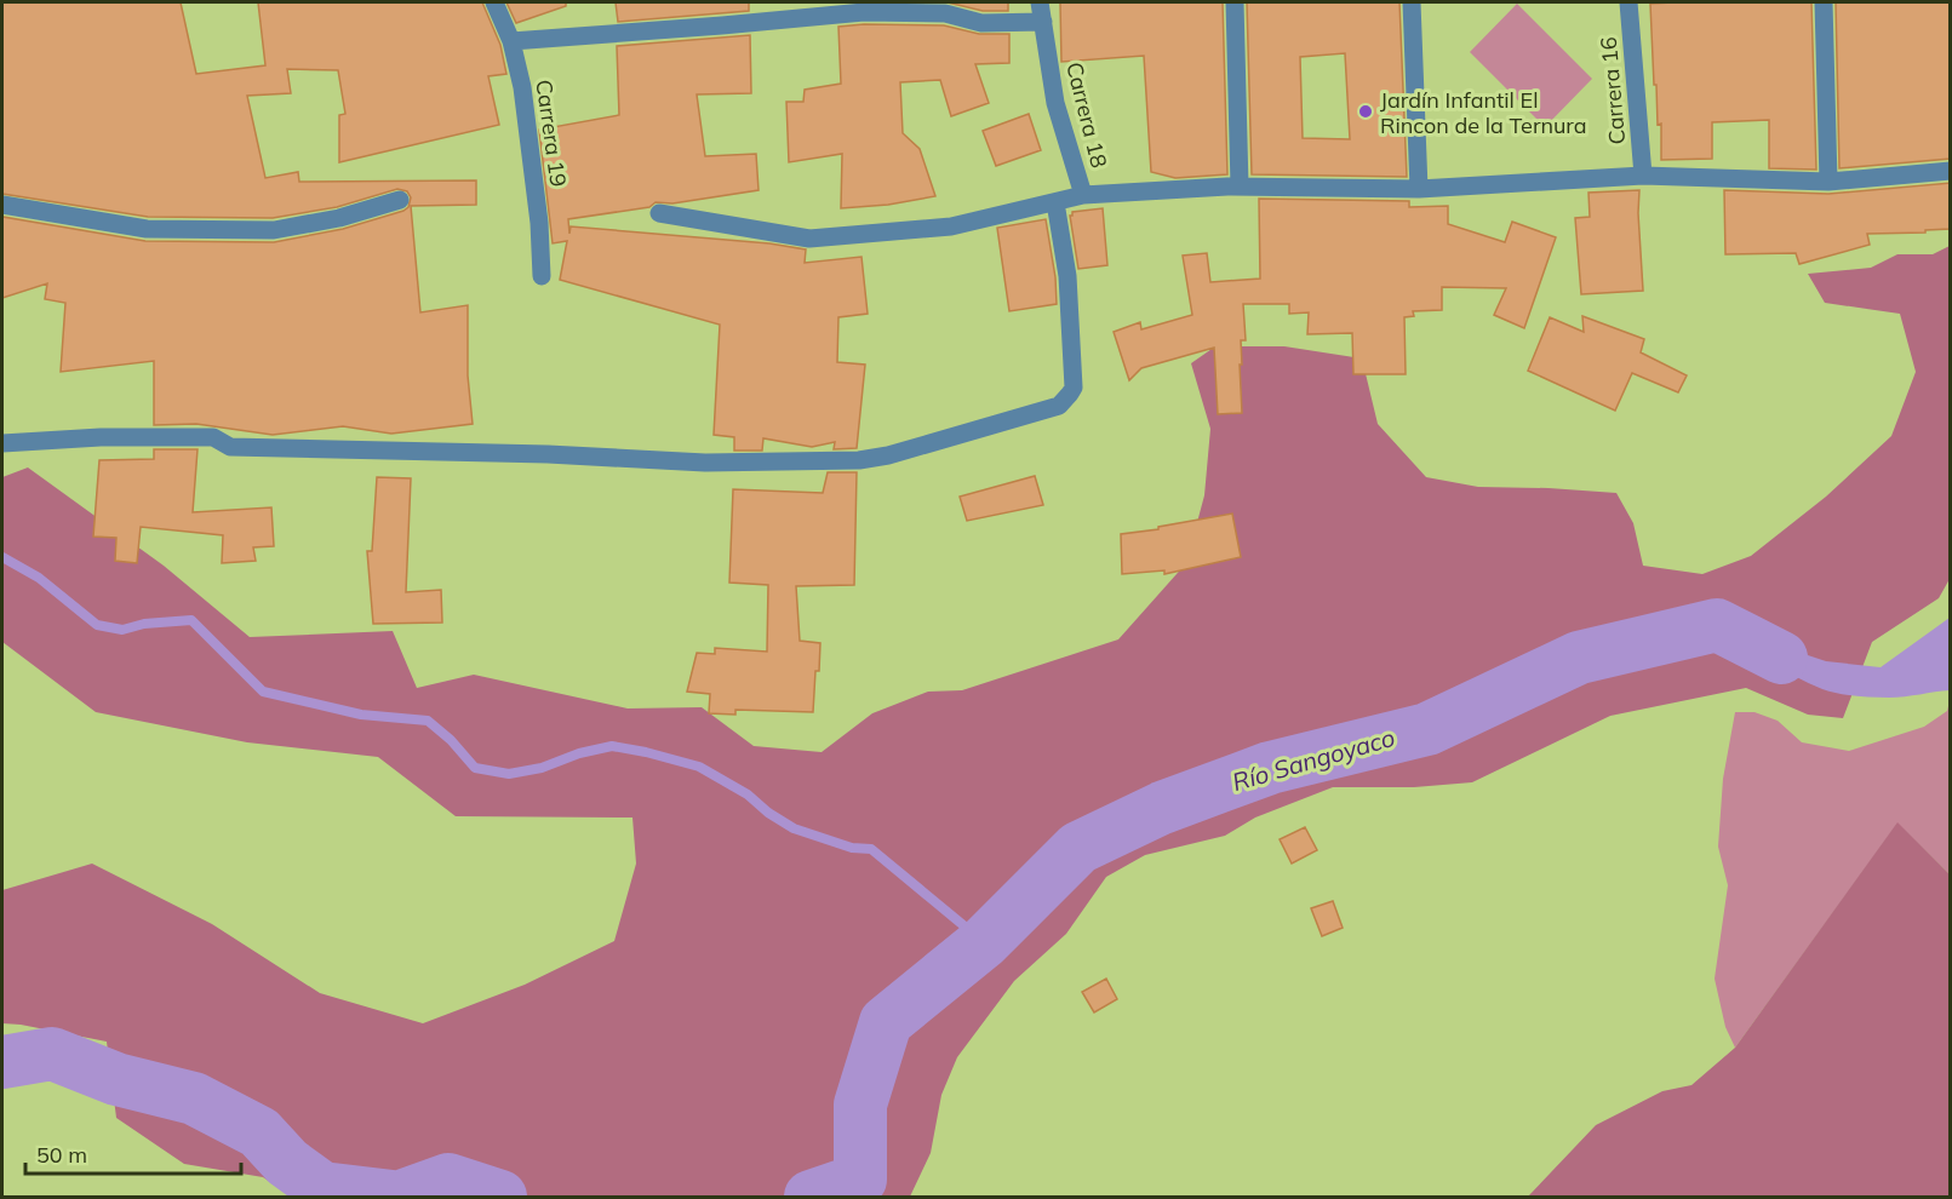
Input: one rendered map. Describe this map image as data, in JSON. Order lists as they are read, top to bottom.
{
  "streets": {
    "street": ["Carrera 16", "Carrera 18", "Carrera 19"]
  },
  "water": ["Río Sangoyaco"],
  "places": ["Jardín Infantil El Rincon de la Ternura"],
  "scale_bar": "50 m"
}
